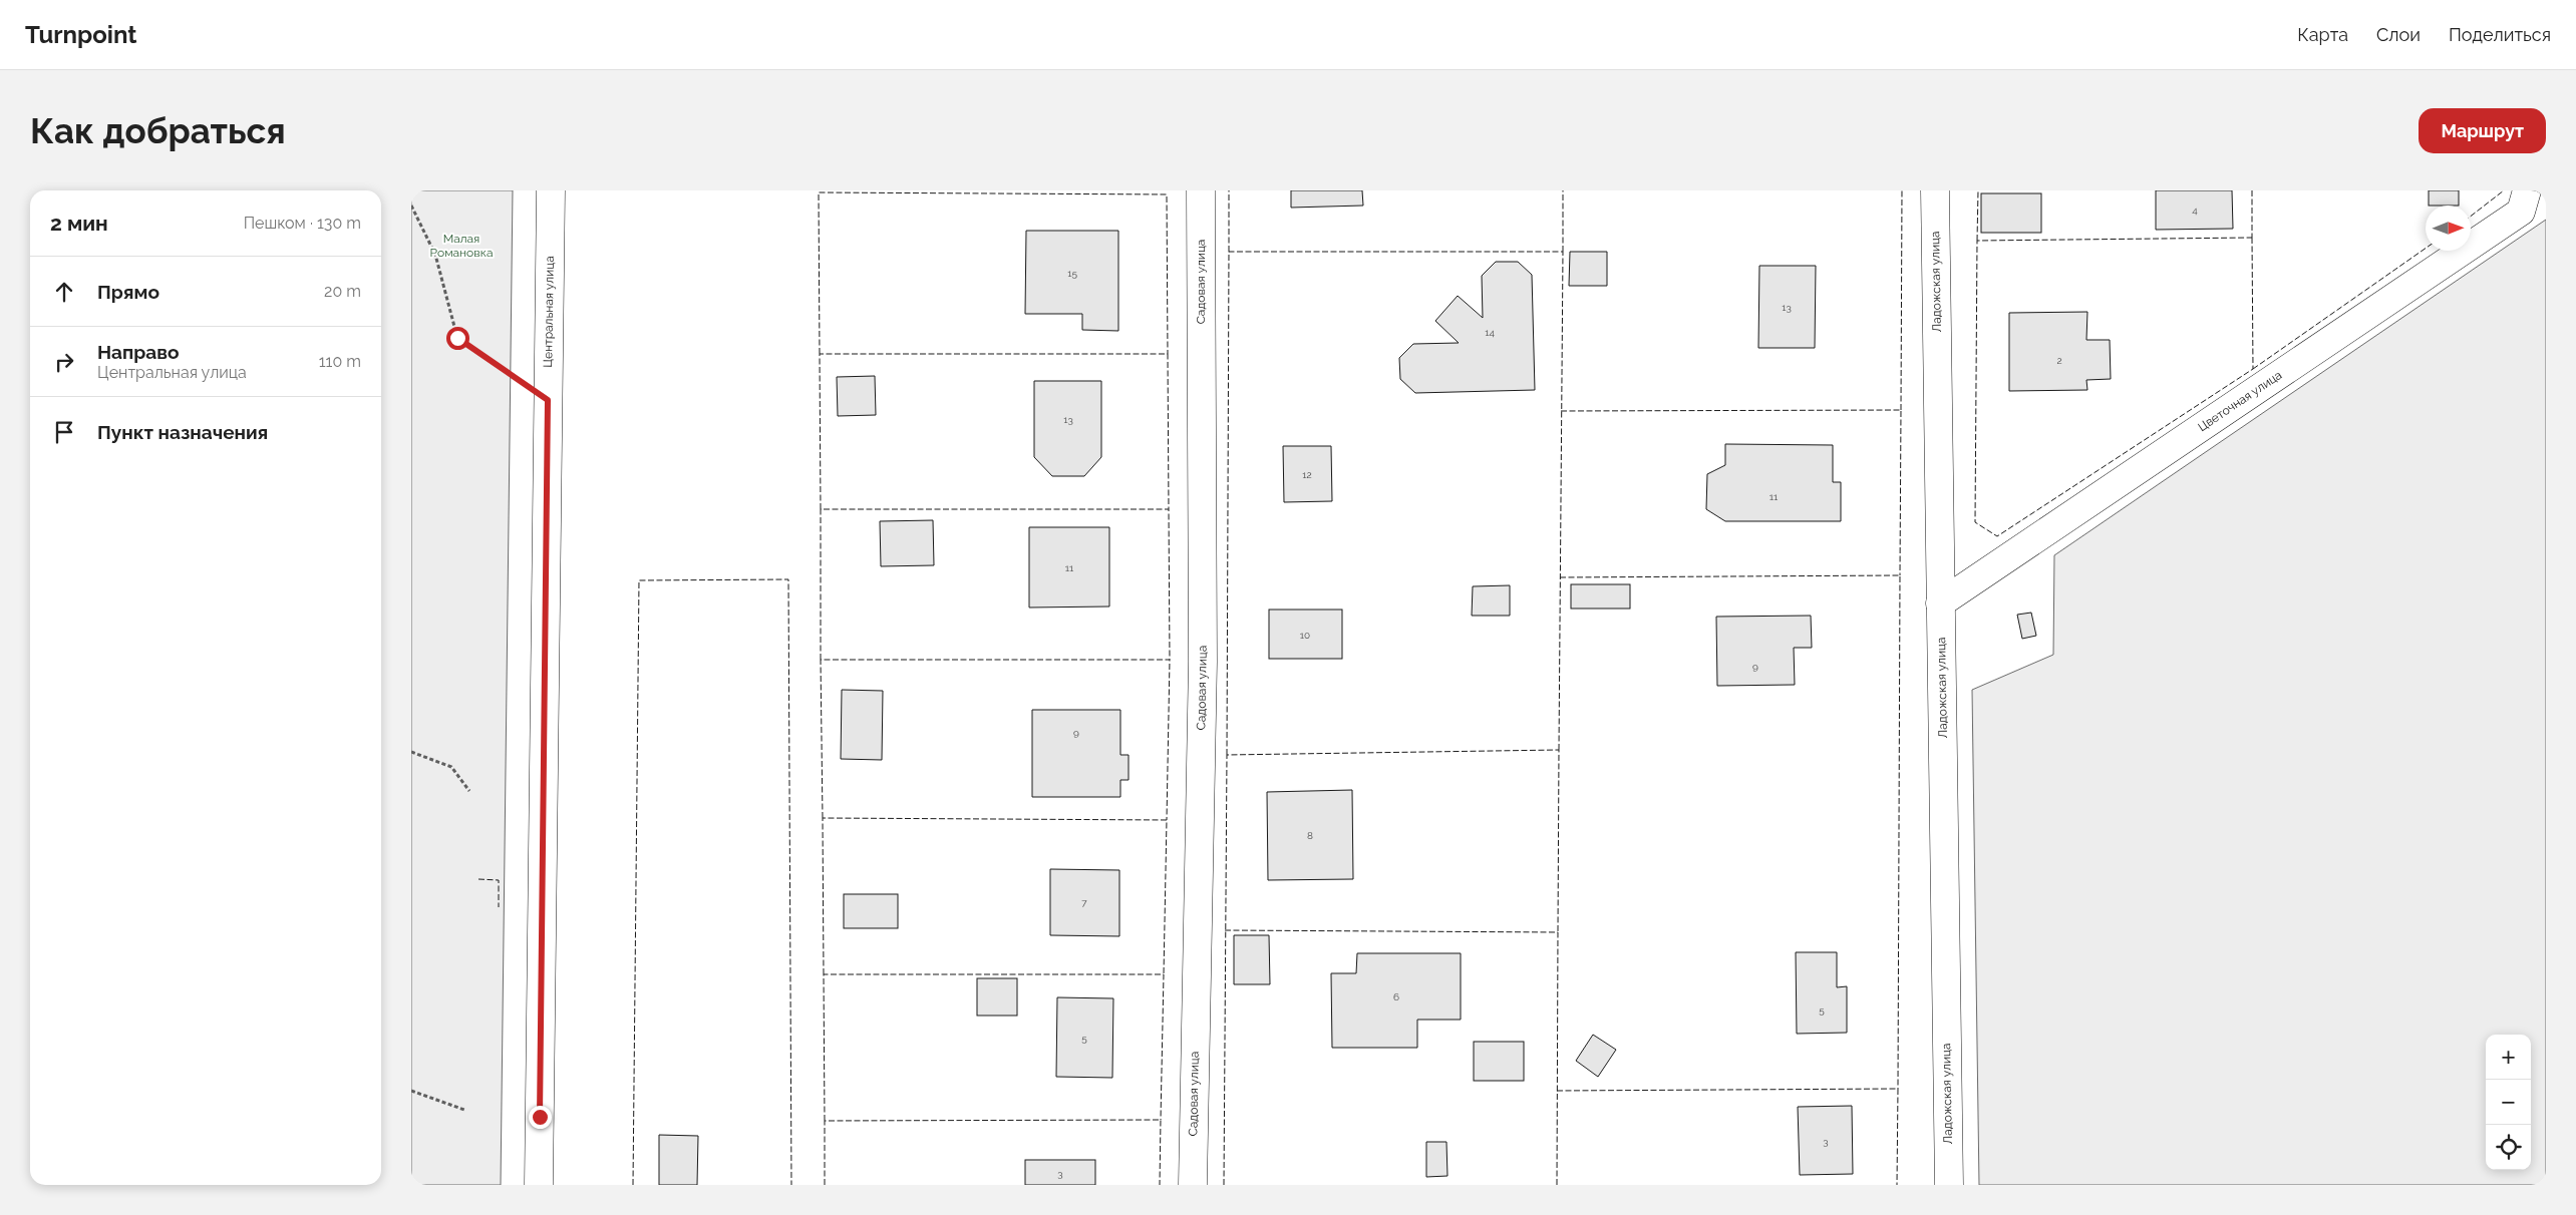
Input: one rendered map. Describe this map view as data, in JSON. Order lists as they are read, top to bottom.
{
  "streets": {
    "street": [
      "Садовая улица",
      "Ладожская улица",
      "Центральная улица",
      "Цветочная улица"
    ]
  },
  "crossings": [
    ["Ладожская улица", "Цветочная улица"]
  ],
  "parks": ["Малая Романовка"],
  "house_numbers": [
    "4",
    "15",
    "13",
    "14",
    "2",
    "13",
    "12",
    "11",
    "11",
    "10",
    "9",
    "9",
    "8",
    "7",
    "6",
    "5",
    "5",
    "3",
    "3"
  ],
  "north": "right",
  "page": {
    "header": "Turnpoint",
    "nav": ["Карта", "Слои", "Поделиться"],
    "buttons": "Маршрут",
    "title": "Как добраться",
    "heading": ["2 мин", "Пешком · 130 m"],
    "list": [
      ["Прямо", "20 m"],
      ["Направо", "Центральная улица", "110 m"],
      "Пункт назначения"
    ],
    "map_buttons": ["+", "−"]
  }
}
